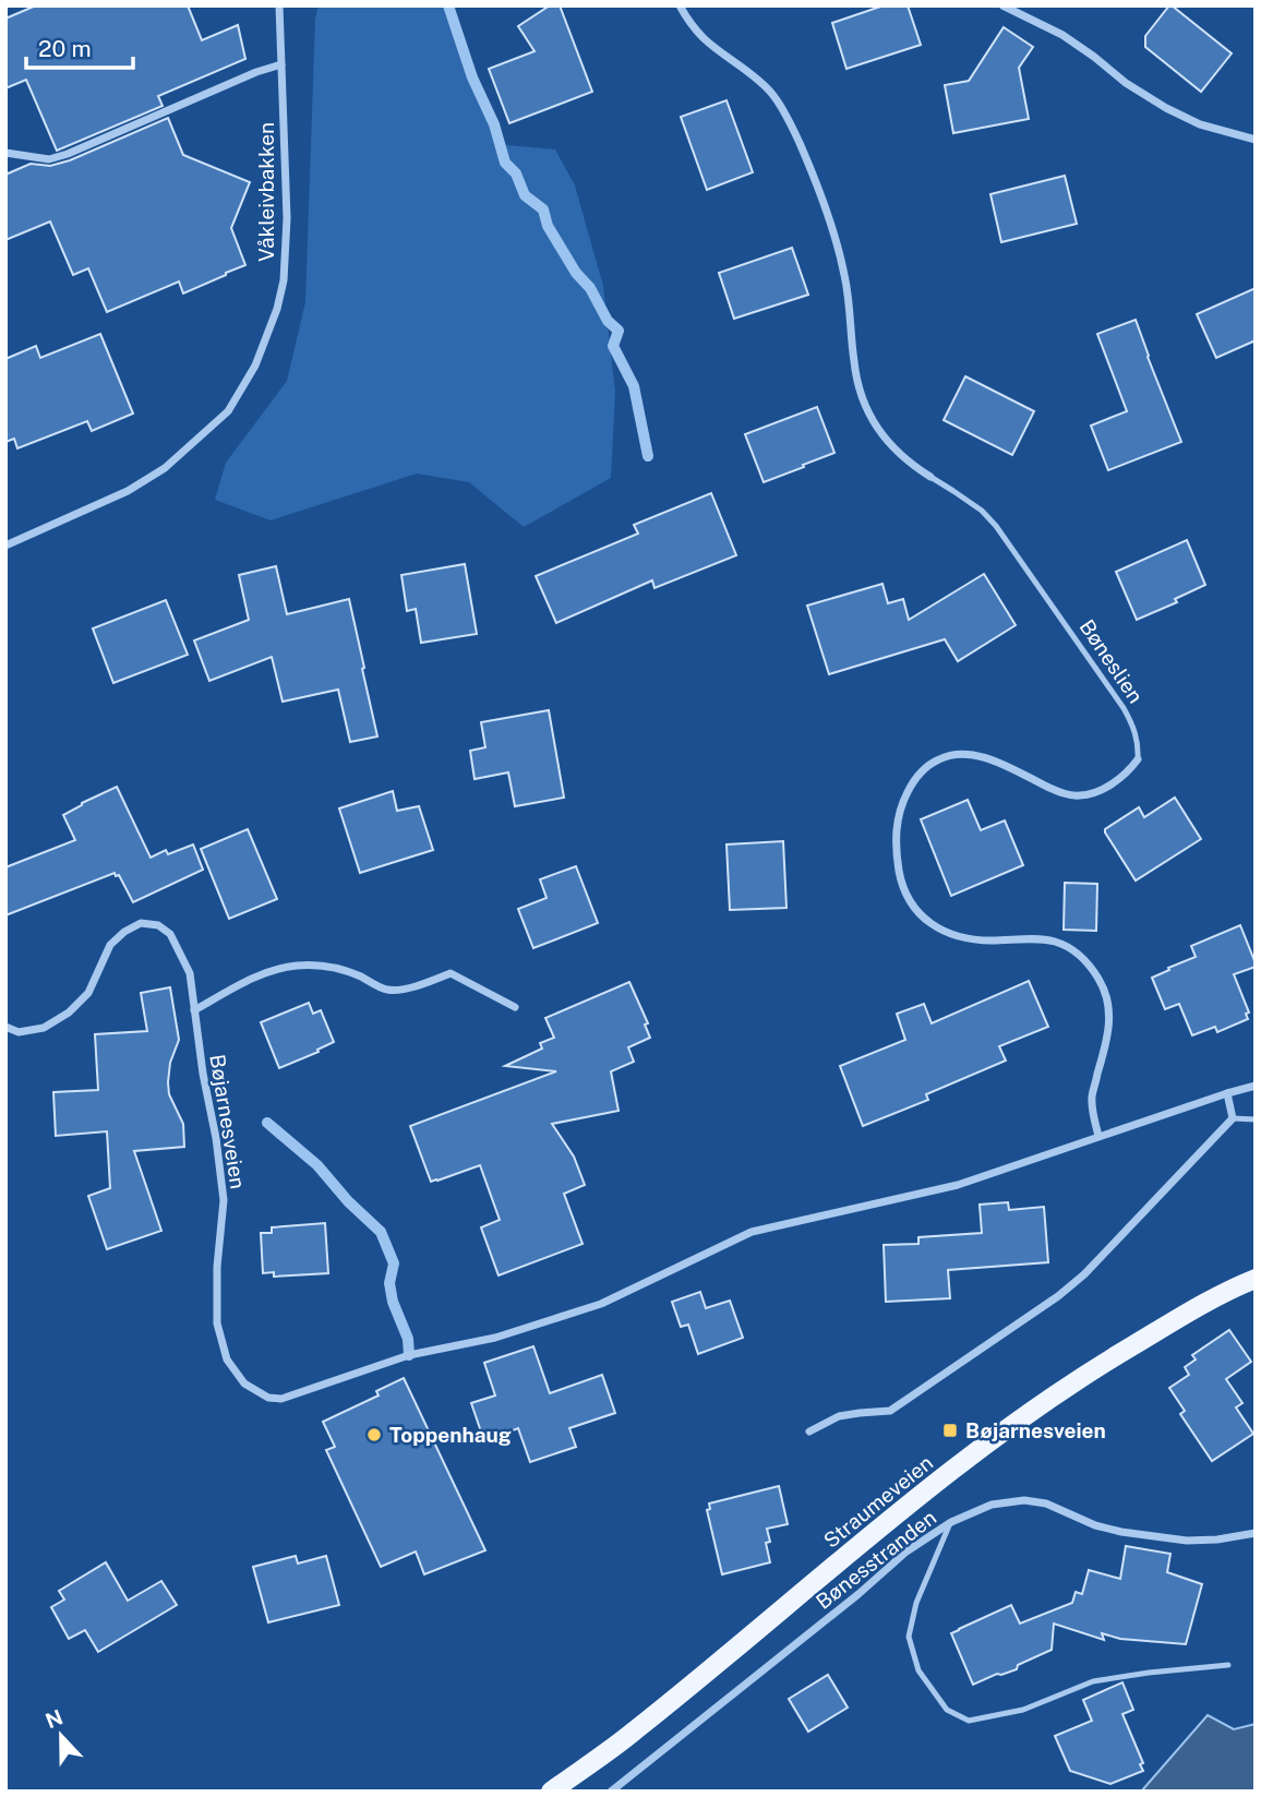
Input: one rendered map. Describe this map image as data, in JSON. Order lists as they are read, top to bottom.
{
  "streets": {
    "main road": ["Straumeveien"],
    "street": [
      "Våkleivbakken",
      "Bøneslien",
      "Bøjarnesveien",
      "Bønesstranden"
    ]
  },
  "crossings": [
    ["Bøneslien", "Bøjarnesveien"]
  ],
  "places": {
    "transit": ["Bøjarnesveien"],
    "other": ["Toppenhaug"]
  },
  "scale_bar": "20 m",
  "north": "top"
}
